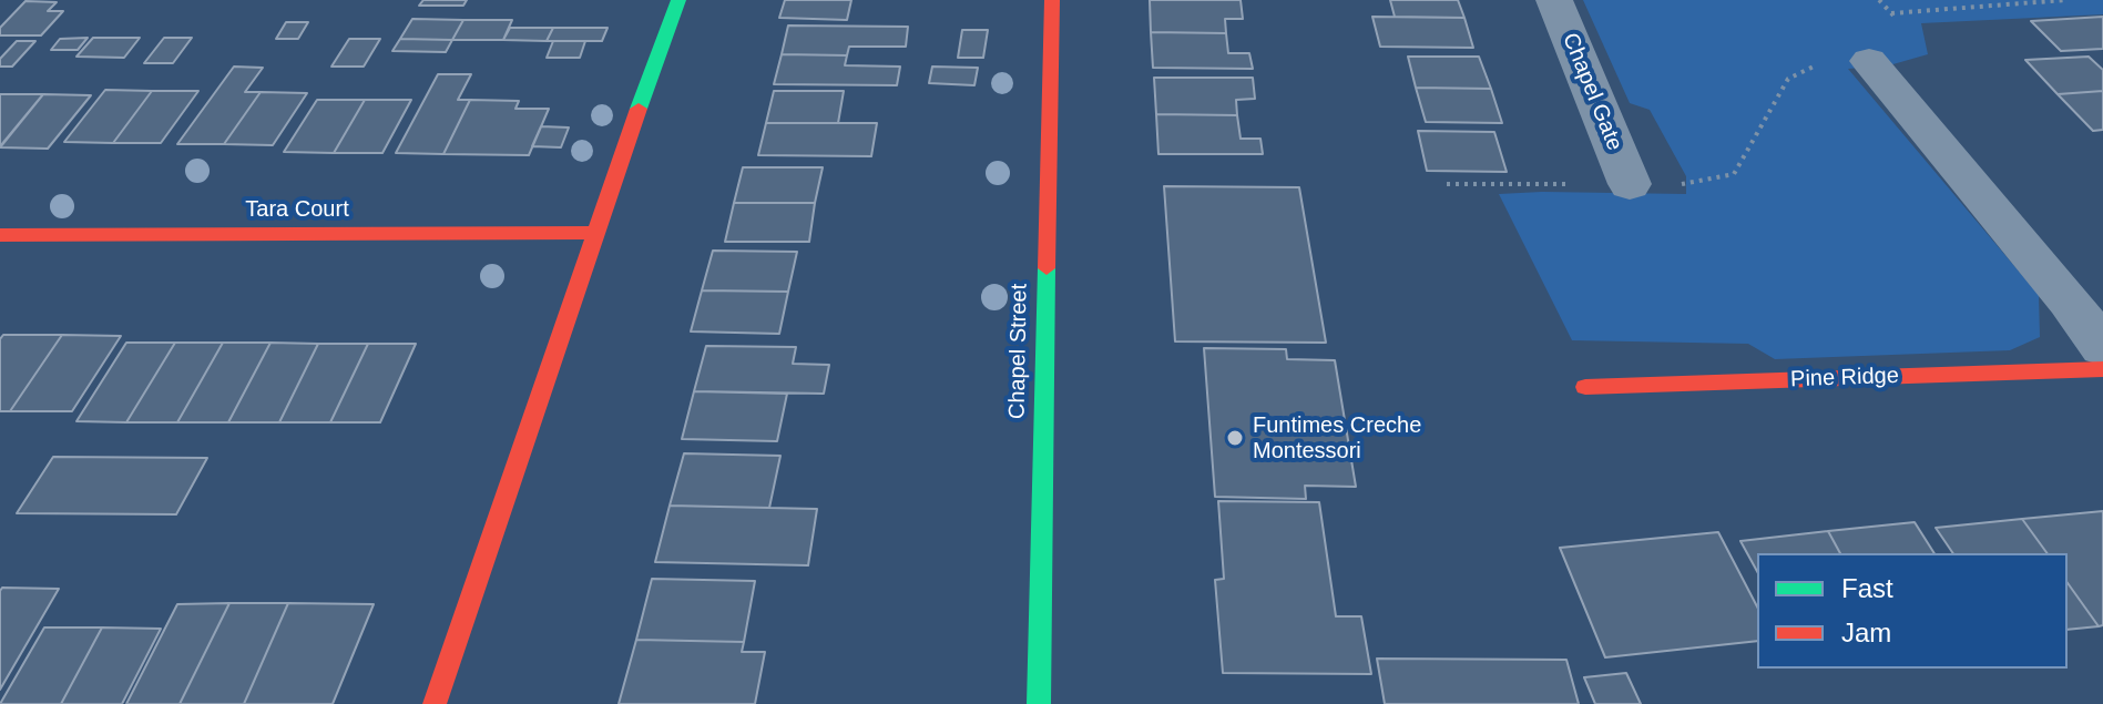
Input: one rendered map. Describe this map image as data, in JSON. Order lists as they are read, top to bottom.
{
  "streets": {
    "street": [
      "Chapel Gate",
      "Tara Court",
      "Chapel Street",
      "Pine Ridge"
    ]
  },
  "places": ["Funtimes Creche Montessori"],
  "legend": ["Fast", "Jam"]
}
